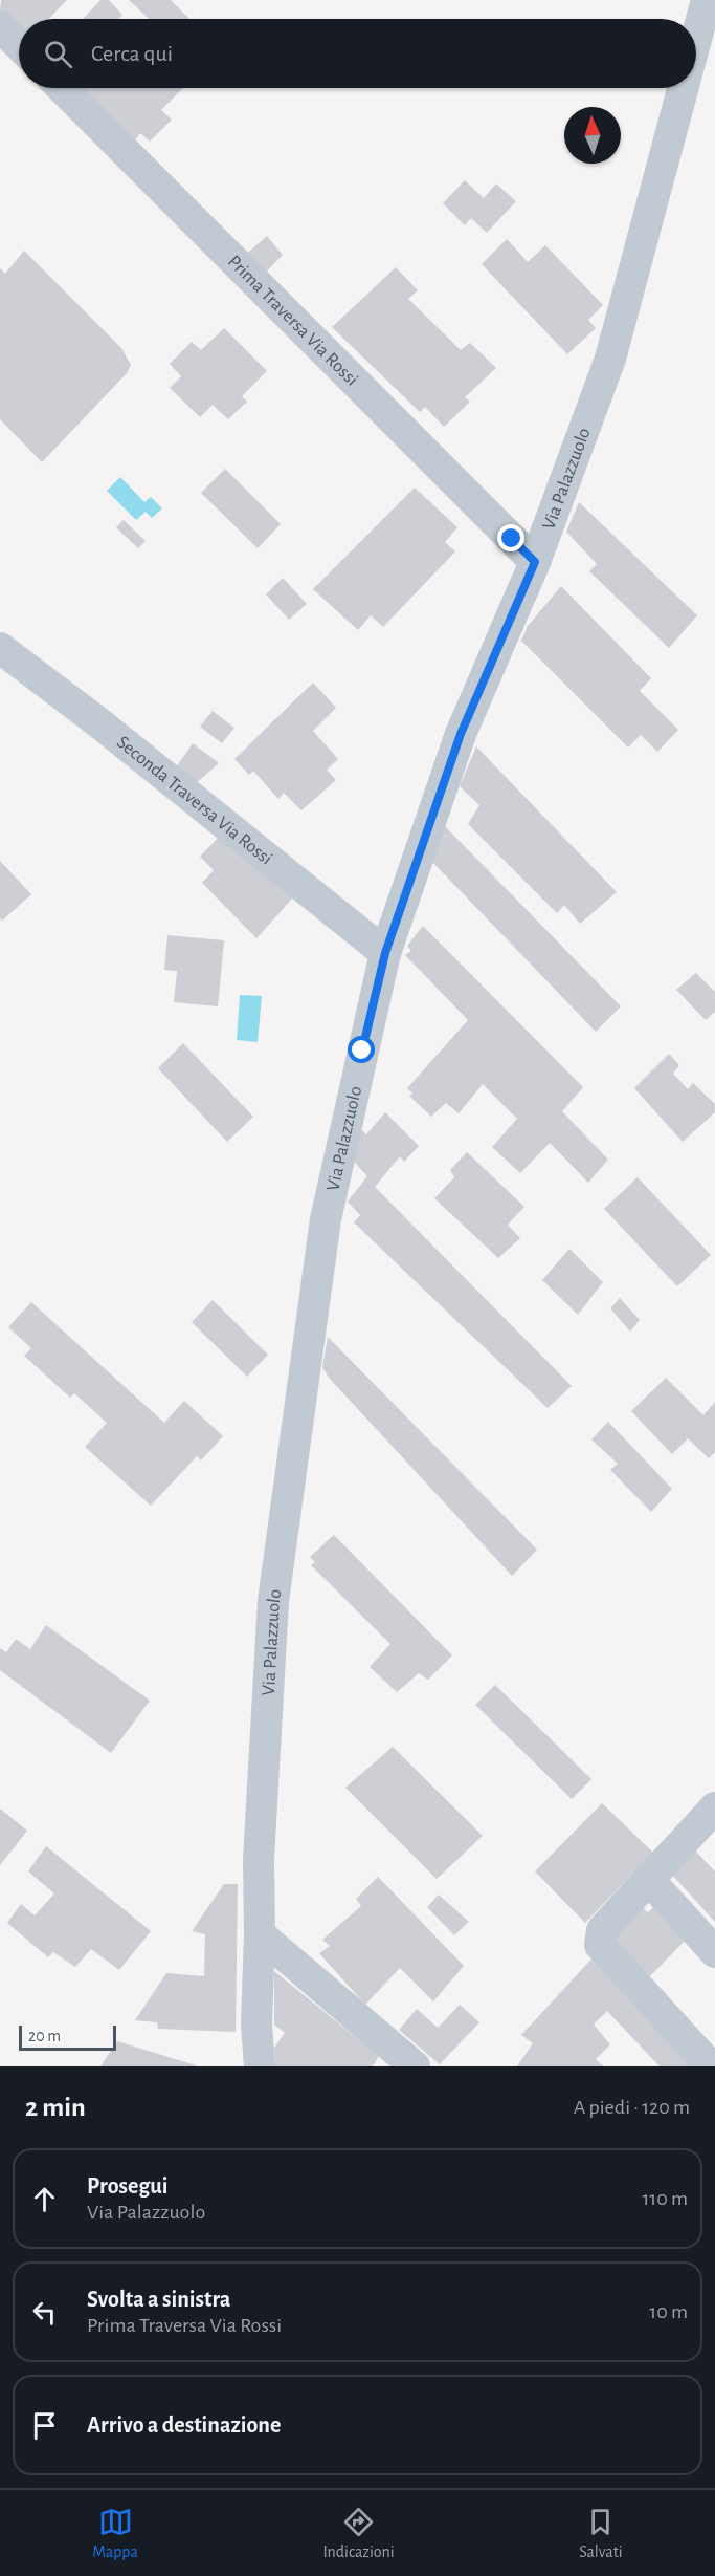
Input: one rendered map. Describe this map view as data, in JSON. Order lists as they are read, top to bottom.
{
  "streets": {
    "street": ["Prima Traversa Via Rossi", "Via Palazzuolo", "Seconda Traversa Via Rossi"]
  },
  "crossings": [
    ["Prima Traversa Via Rossi", "Via Palazzuolo"],
    ["Via Palazzuolo", "Seconda Traversa Via Rossi"]
  ],
  "scale_bar": "20 m",
  "north": "top",
  "page": {
    "search": "Cerca qui",
    "scale": "20 m",
    "heading": ["2 min", "A piedi · 120 m"],
    "list": [
      ["Prosegui", "Via Palazzuolo", "110 m"],
      ["Svolta a sinistra", "Prima Traversa Via Rossi", "10 m"],
      "Arrivo a destinazione"
    ],
    "nav": ["Mappa", "Indicazioni", "Salvati"]
  }
}
